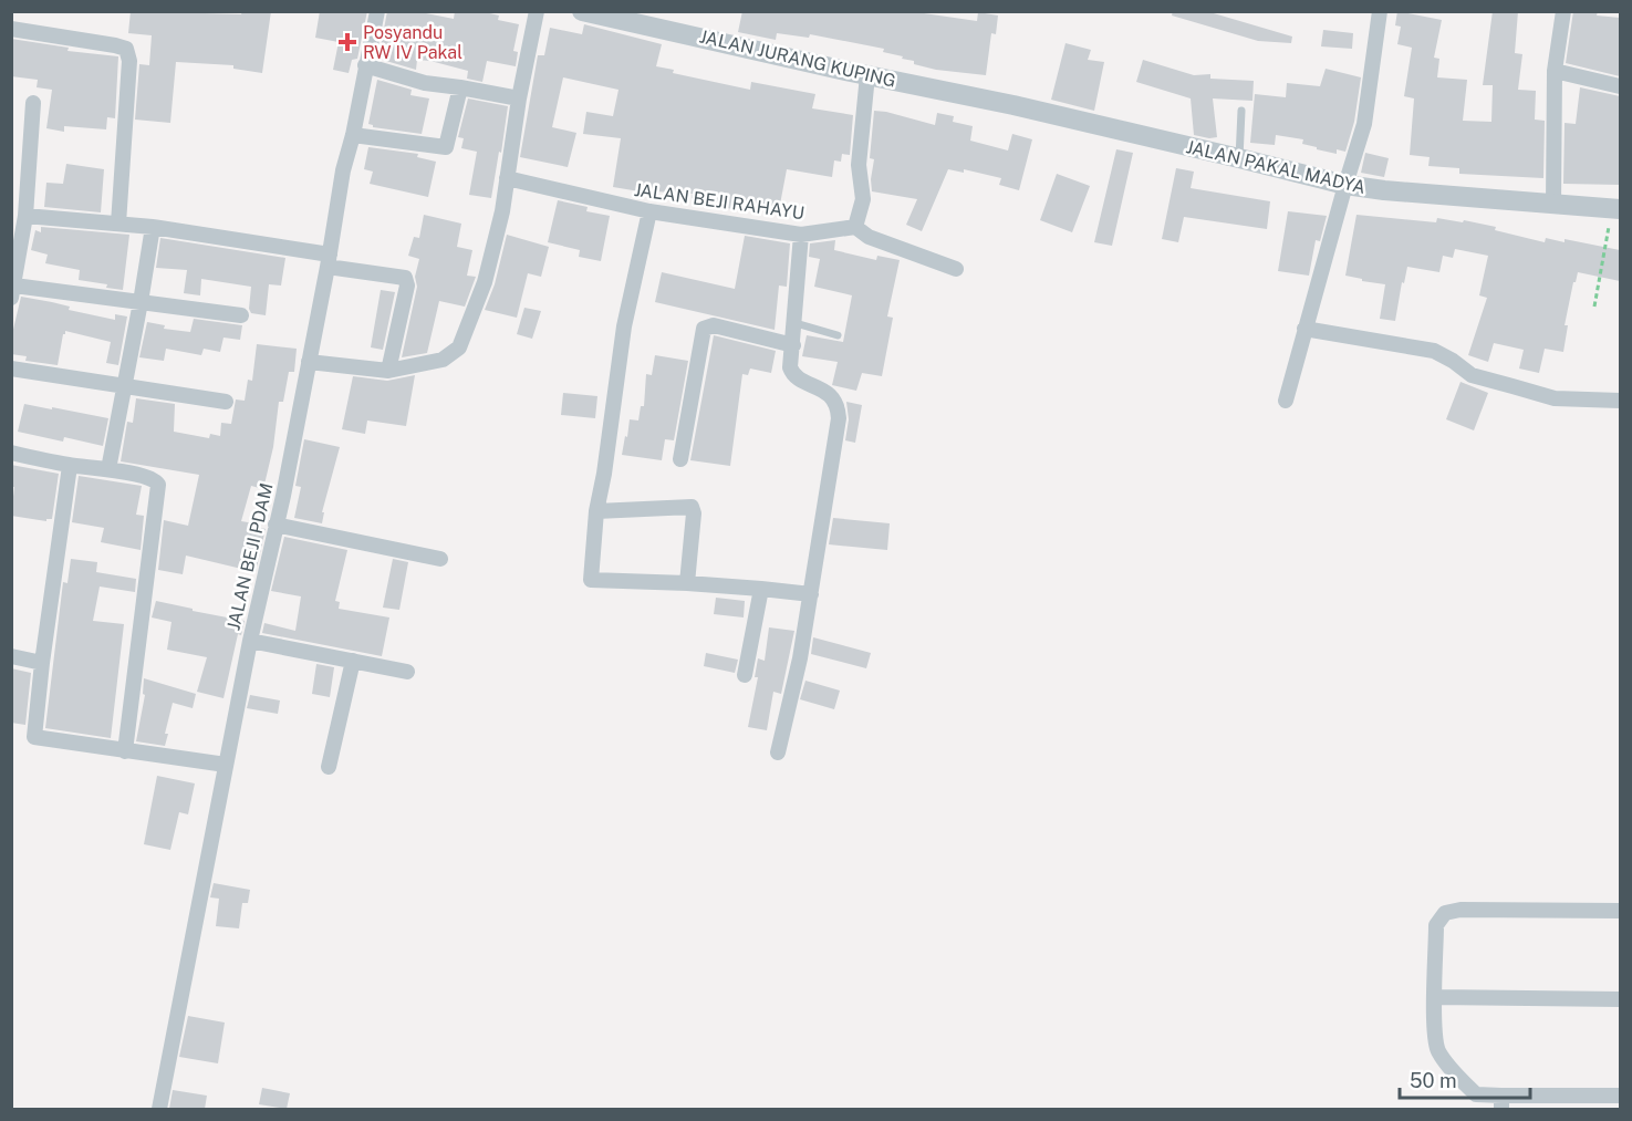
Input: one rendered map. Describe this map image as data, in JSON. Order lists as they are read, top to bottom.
{
  "streets": {
    "street": [
      "JALAN JURANG KUPING",
      "JALAN PAKAL MADYA",
      "JALAN BEJI RAHAYU",
      "JALAN BEJI PDAM"
    ]
  },
  "crossings": [
    ["JALAN JURANG KUPING", "JALAN PAKAL MADYA"]
  ],
  "places": {
    "health": ["Posyandu RW IV Pakal"]
  },
  "scale_bar": "50 m"
}
